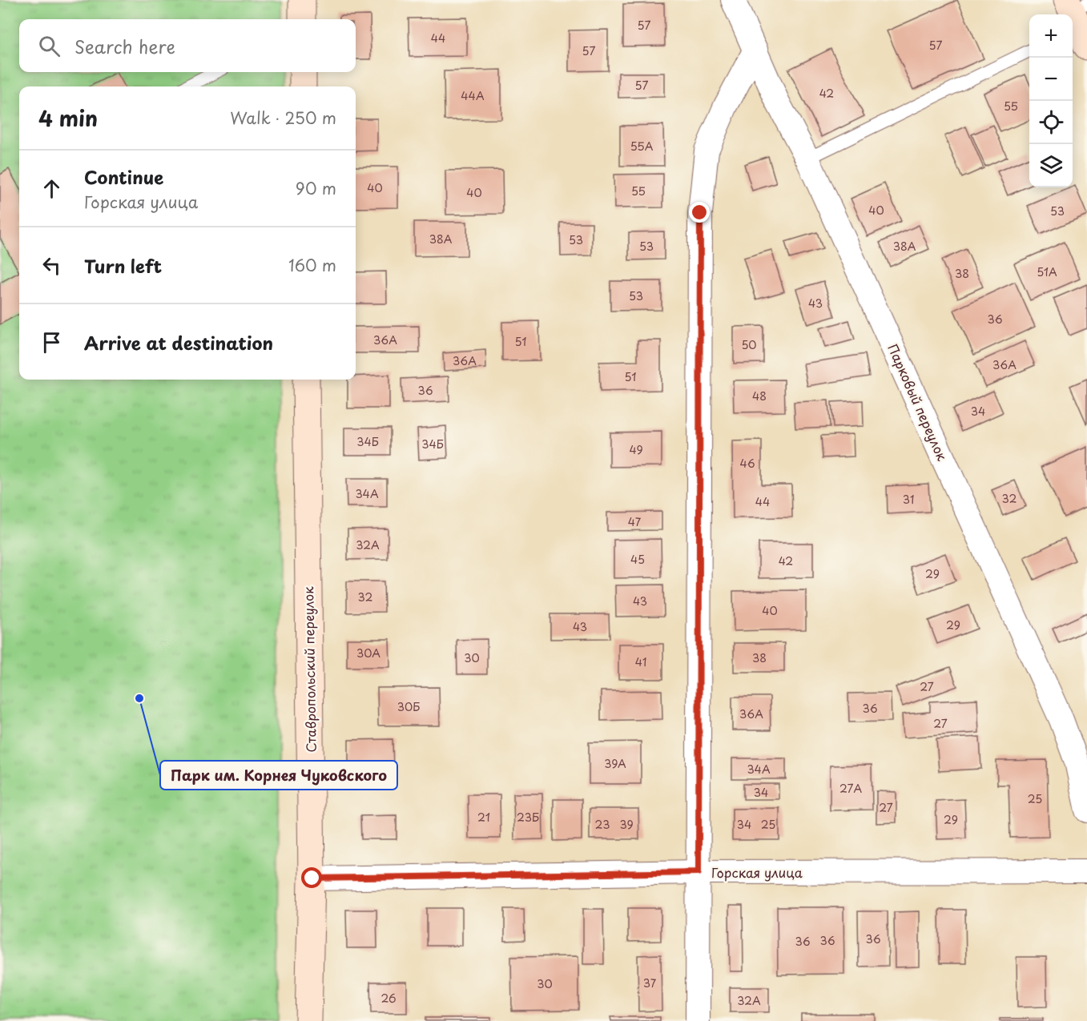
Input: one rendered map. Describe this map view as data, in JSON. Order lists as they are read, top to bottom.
{
  "streets": {
    "street": ["Парковый переулок", "Ставропольский переулок", "Горская улица"]
  },
  "crossings": [
    ["Ставропольский переулок", "Горская улица"]
  ],
  "places": ["Парк им. Корнея Чуковского"],
  "house_numbers": [
    "57",
    "44",
    "57",
    "57",
    "57",
    "42",
    "44А",
    "55",
    "55А",
    "40",
    "55",
    "40",
    "40",
    "53",
    "38А",
    "53",
    "53",
    "38А",
    "51А",
    "38",
    "53",
    "43",
    "36",
    "36А",
    "51",
    "50",
    "36А",
    "36А",
    "51",
    "36",
    "48",
    "34",
    "34Б",
    "34Б",
    "49",
    "46",
    "34А",
    "32",
    "31",
    "44",
    "47",
    "32А",
    "45",
    "42",
    "29",
    "32",
    "43",
    "40",
    "29",
    "43",
    "30А",
    "30",
    "38",
    "41",
    "27",
    "30Б",
    "36",
    "36А",
    "27",
    "39А",
    "34А",
    "27А",
    "34",
    "25",
    "27",
    "21",
    "23Б",
    "29",
    "23",
    "39",
    "34",
    "25",
    "36",
    "36",
    "36",
    "37",
    "30",
    "26",
    "32А"
  ],
  "page": {
    "map_buttons": ["+", "−"],
    "search": "Search here",
    "heading": ["4 min", "Walk · 250 m"],
    "list": [
      ["Continue", "Горская улица", "90 m"],
      ["Turn left", "160 m"],
      "Arrive at destination"
    ]
  }
}
